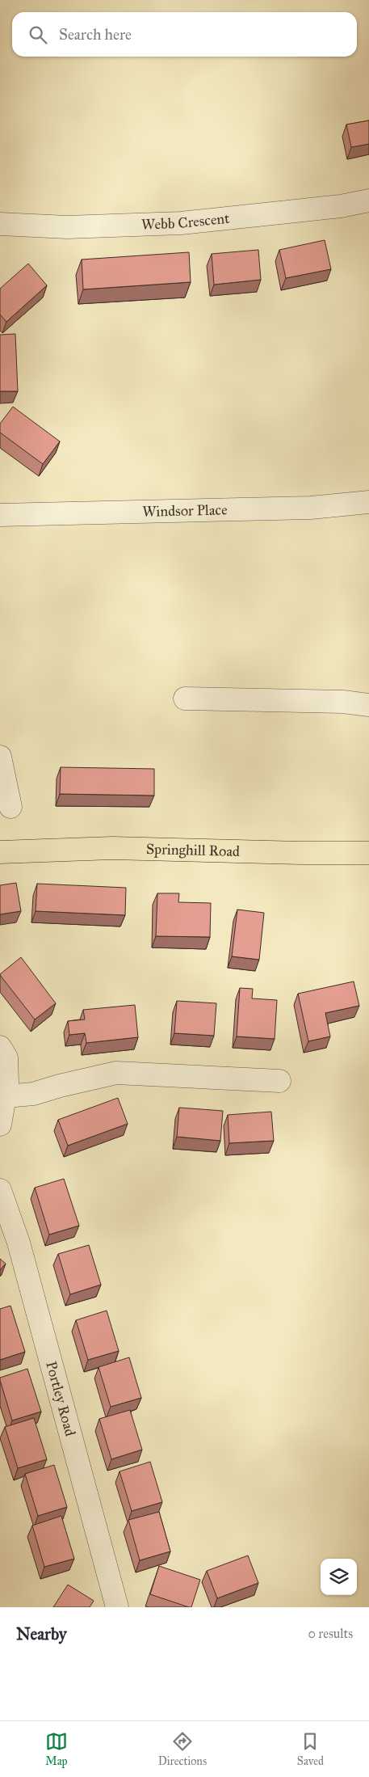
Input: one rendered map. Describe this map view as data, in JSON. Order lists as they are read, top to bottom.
{
  "streets": {
    "main road": ["Springhill Road"],
    "street": ["Webb Crescent", "Windsor Place", "Portley Road"]
  },
  "page": {
    "search": "Search here",
    "heading": ["Nearby", "0 results"],
    "nav": ["Map", "Directions", "Saved"]
  }
}
